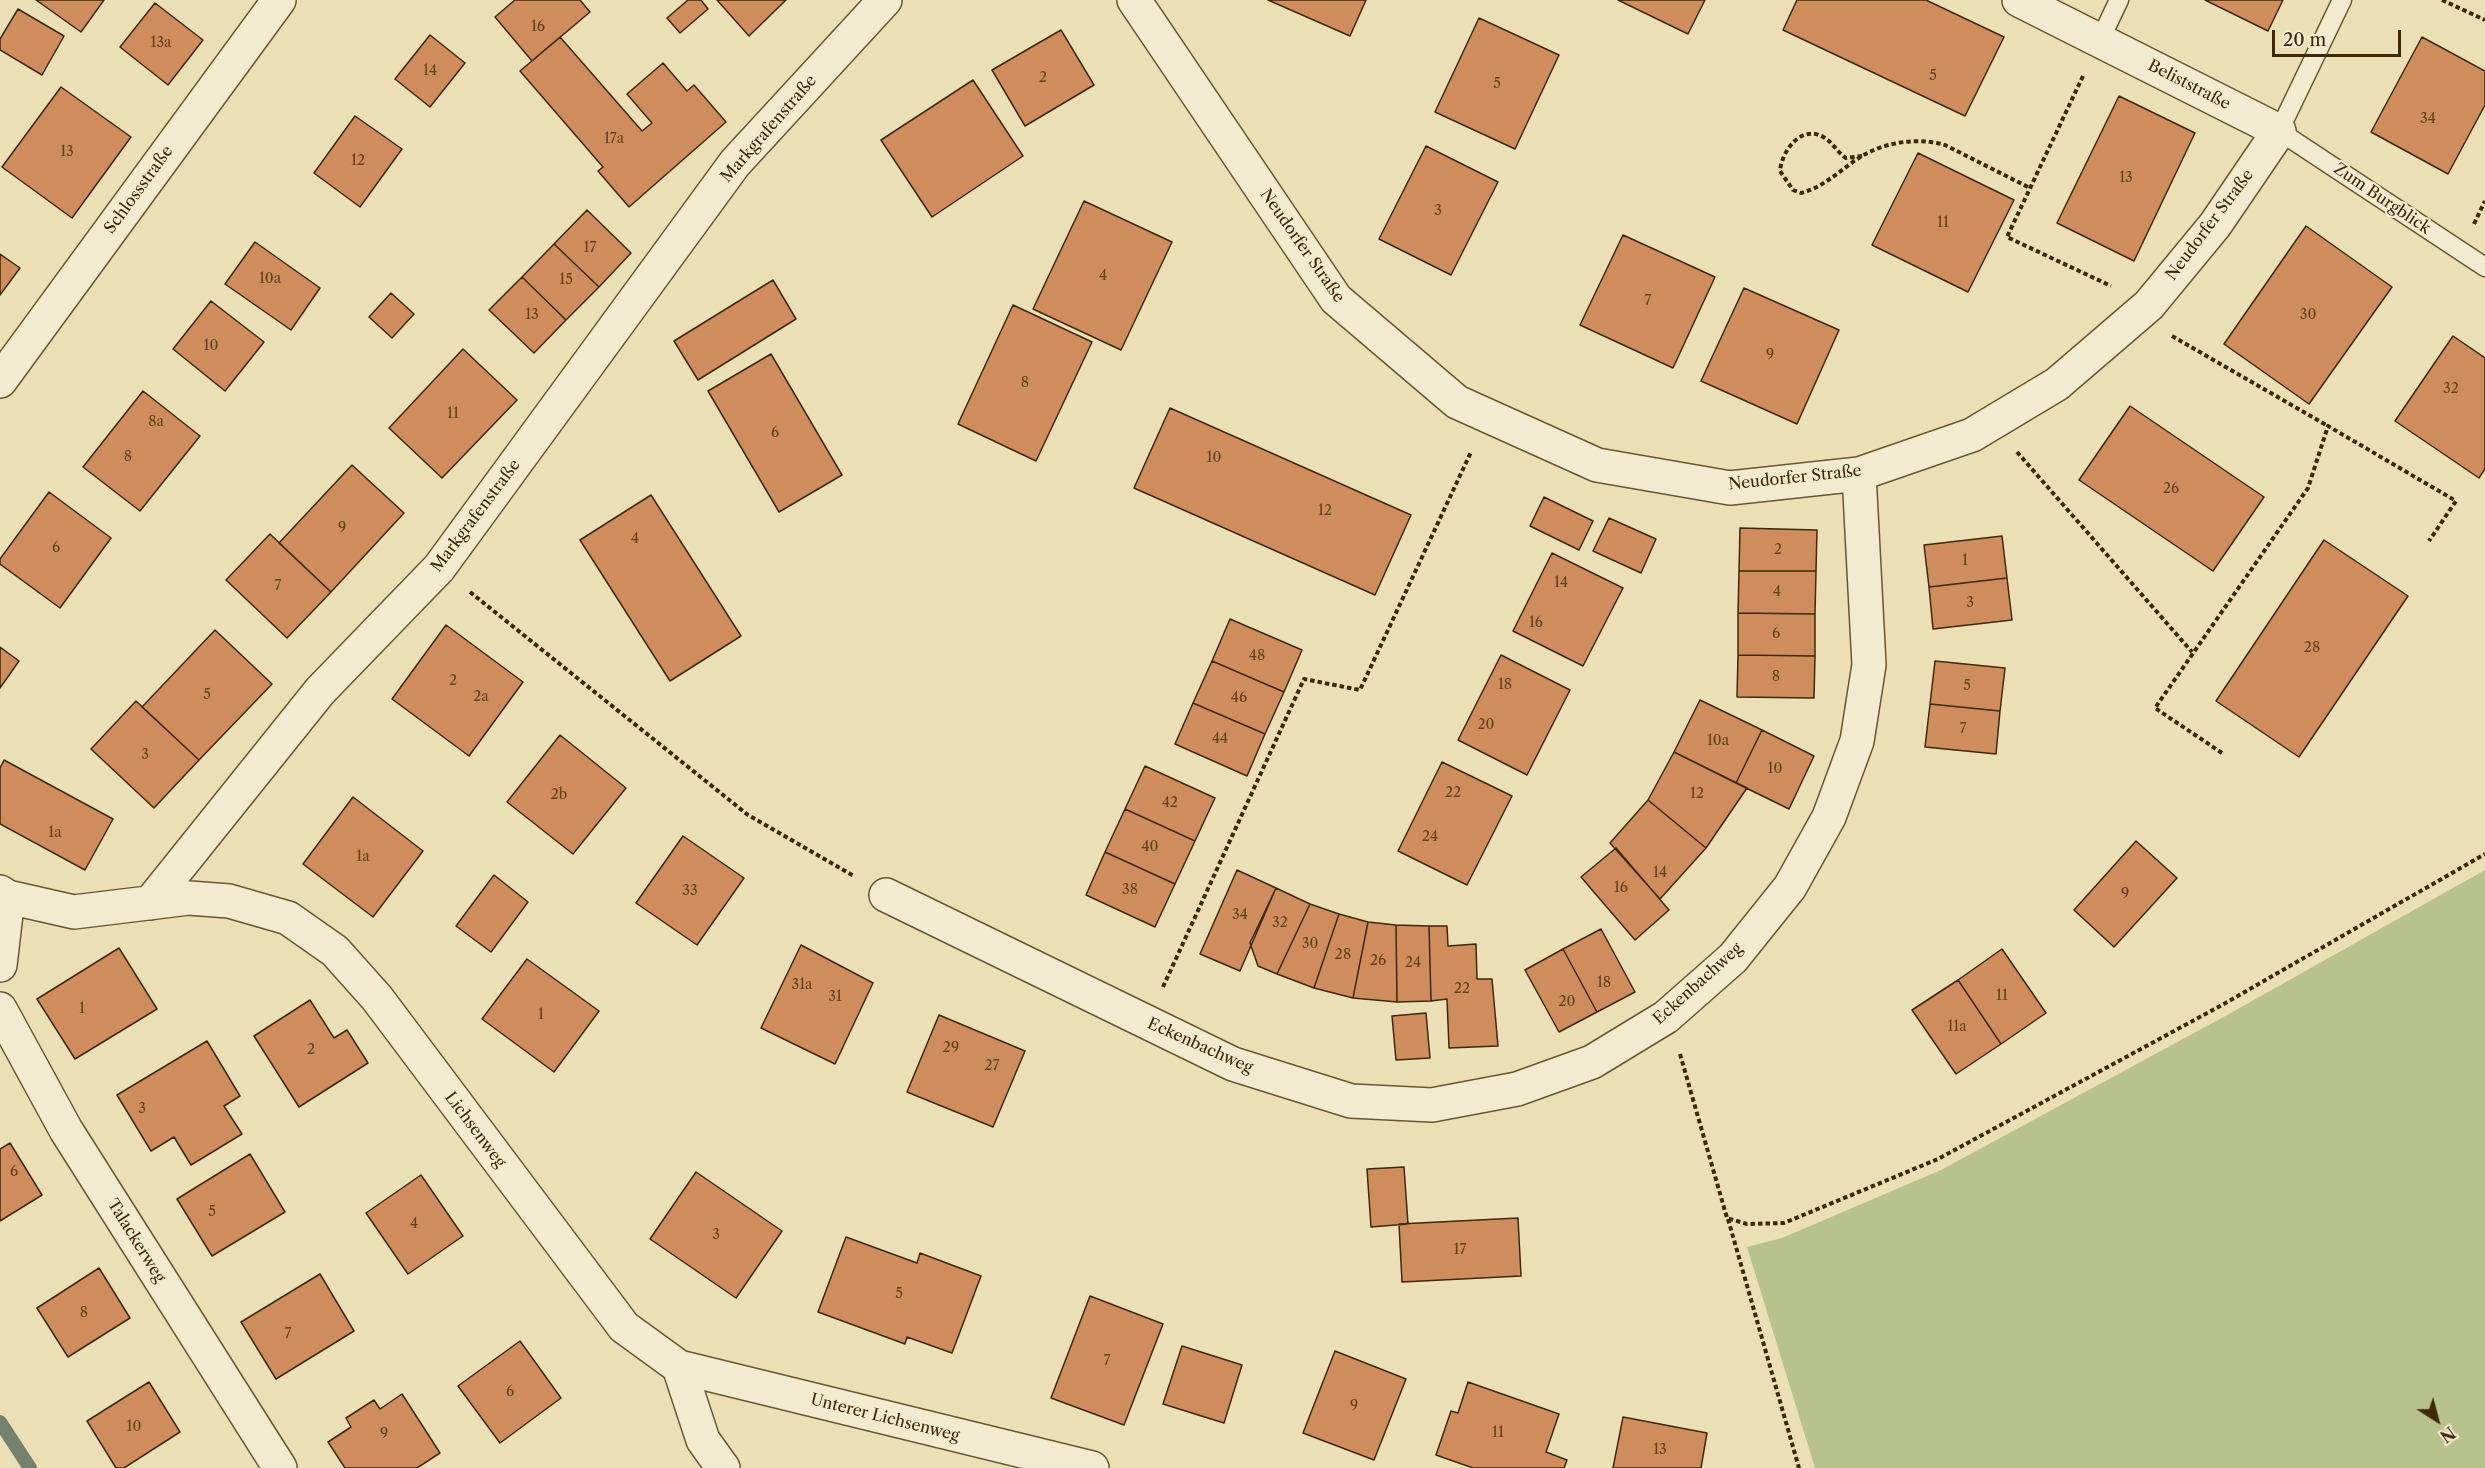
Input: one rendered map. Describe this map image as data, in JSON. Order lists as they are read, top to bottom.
{
  "streets": {
    "street": [
      "Beliststraße",
      "Markgrafenstraße",
      "Schlossstraße",
      "Neudorfer Straße",
      "Eckenbachweg",
      "Lichsenweg",
      "Talackerweg",
      "Unterer Lichsenweg"
    ],
    "lane": ["Zum Burgblick"]
  },
  "crossings": [
    ["Beliststraße", "Zum Burgblick"],
    ["Beliststraße", "Neudorfer Straße"],
    ["Markgrafenstraße", "Lichsenweg"],
    ["Zum Burgblick", "Neudorfer Straße"],
    ["Neudorfer Straße", "Eckenbachweg"],
    ["Lichsenweg", "Unterer Lichsenweg"]
  ],
  "house_numbers": [
    "16",
    "13a",
    "14",
    "5",
    "2",
    "5",
    "34",
    "17a",
    "13",
    "12",
    "13",
    "3",
    "11",
    "17",
    "4",
    "10a",
    "15",
    "7",
    "13",
    "30",
    "10",
    "9",
    "8",
    "32",
    "11",
    "8a",
    "6",
    "8",
    "10",
    "26",
    "12",
    "9",
    "4",
    "6",
    "2",
    "1",
    "14",
    "7",
    "4",
    "3",
    "16",
    "6",
    "28",
    "48",
    "8",
    "2",
    "18",
    "5",
    "5",
    "2a",
    "46",
    "20",
    "7",
    "44",
    "10a",
    "3",
    "10",
    "22",
    "12",
    "2b",
    "42",
    "1a",
    "24",
    "40",
    "1a",
    "14",
    "16",
    "38",
    "33",
    "9",
    "34",
    "32",
    "30",
    "28",
    "26",
    "24",
    "18",
    "31a",
    "22",
    "11",
    "31",
    "20",
    "1",
    "1",
    "11a",
    "29",
    "2",
    "27",
    "3",
    "6",
    "5",
    "4",
    "3",
    "17",
    "5",
    "8",
    "7",
    "7",
    "6",
    "9",
    "10",
    "11",
    "9",
    "13"
  ],
  "scale_bar": "20 m",
  "north": "bottom right"
}
